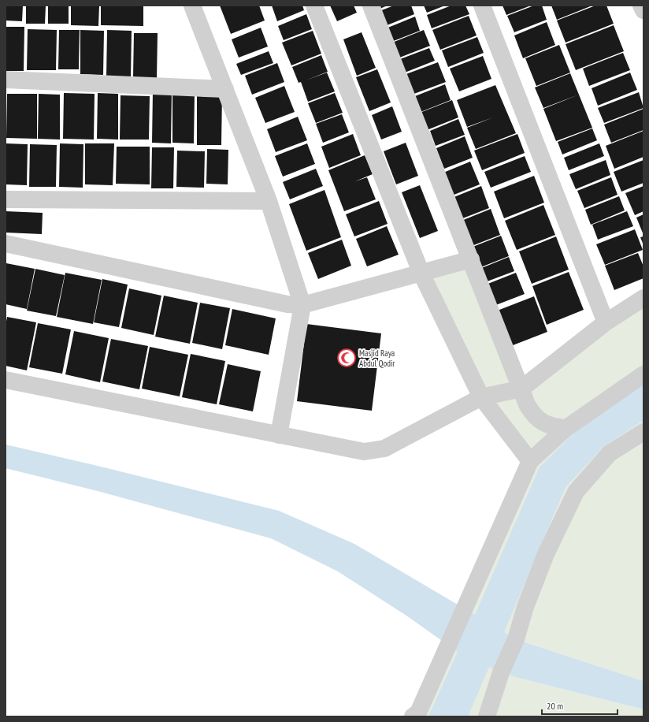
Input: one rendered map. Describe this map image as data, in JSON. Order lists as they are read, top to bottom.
{
  "places": {
    "mosque": ["Masjid Raya Abdul Qodir"]
  },
  "scale_bar": "20 m"
}
